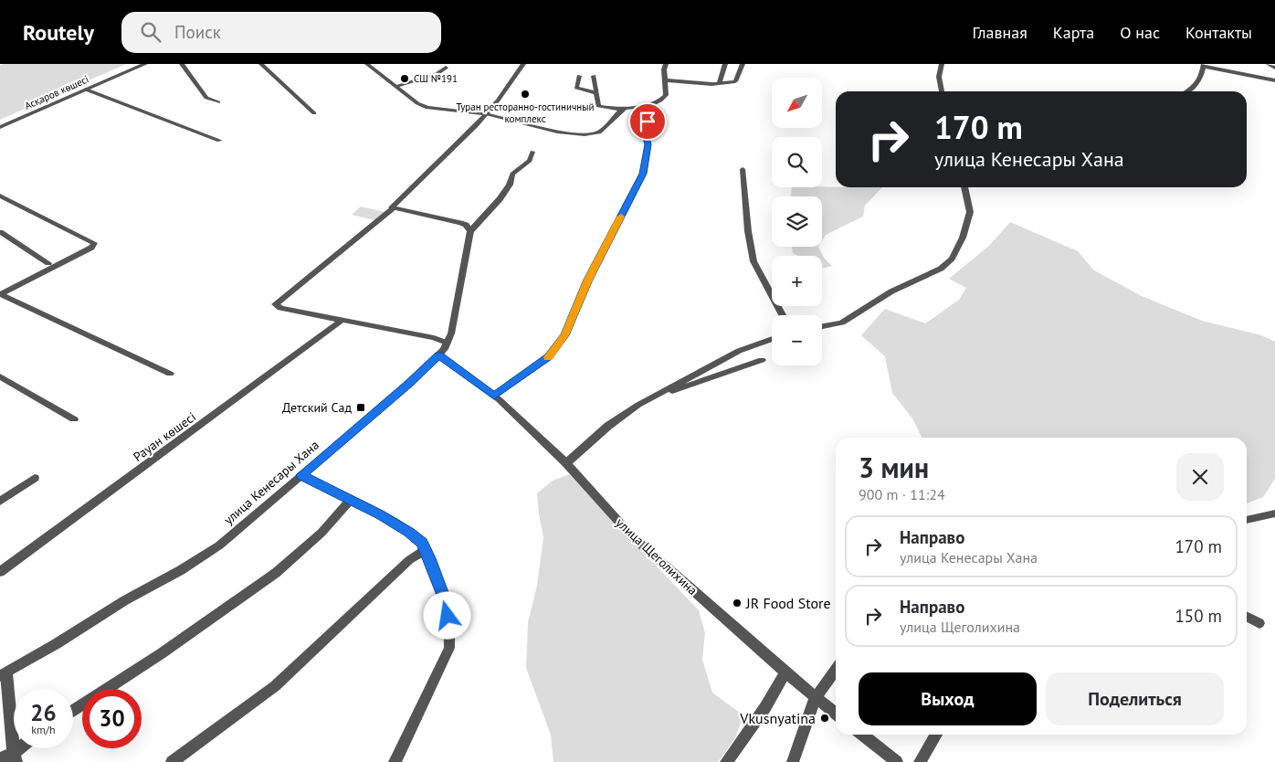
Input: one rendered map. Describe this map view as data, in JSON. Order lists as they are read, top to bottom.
{
  "streets": {
    "street": [
      "Асқаров көшесі",
      "Рауан көшесі",
      "улица Кенесары Хана",
      "улица Щеголихина"
    ]
  },
  "crossings": [
    ["улица Кенесары Хана", "улица Щеголихина"]
  ],
  "places": {
    "other": [
      "СШ №191",
      "Туран ресторанно-гостиничный комплекс",
      "JR Food Store",
      "Vkusnyatina"
    ],
    "transit": ["Детский Сад"]
  },
  "north": "bottom left",
  "page": {
    "header": "Routely",
    "search": "Поиск",
    "nav": [
      "Главная",
      "Карта",
      "О нас",
      "Контакты"
    ],
    "map_buttons": ["+", "−"],
    "turn": ["170 m", "улица Кенесары Хана"],
    "heading": ["3 мин", "900 m · 11:24"],
    "list": [
      {
        "name": "Направо",
        "note": "улица Кенесары Хана",
        "value": "170 m"
      },
      {
        "name": "Направо",
        "note": "улица Щеголихина",
        "value": "150 m"
      }
    ],
    "buttons": ["Выход", "Поделиться"],
    "speed": "26 km/h",
    "limit": "30"
  }
}
